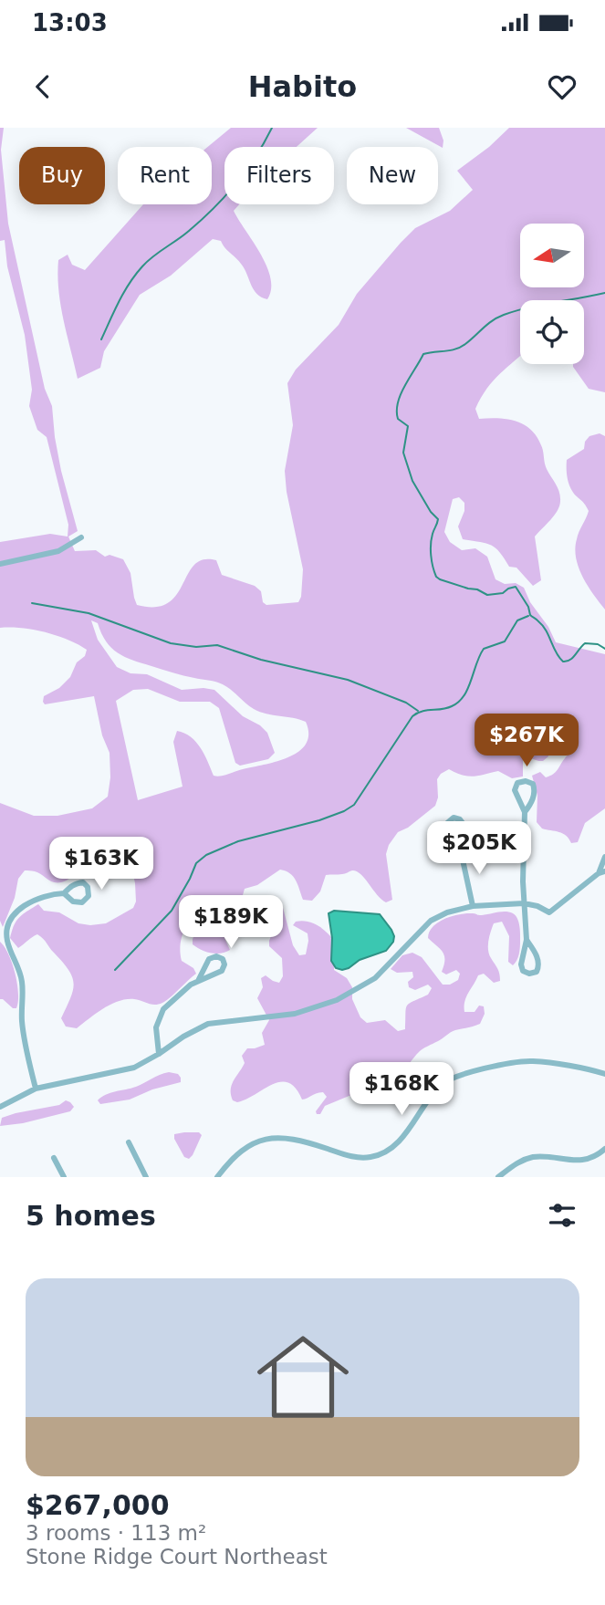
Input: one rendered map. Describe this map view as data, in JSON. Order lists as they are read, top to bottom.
{
  "north": "left",
  "page": {
    "status": "13:03",
    "header": "Habito",
    "chip": [
      "Buy",
      "Rent",
      "Filters",
      "New"
    ],
    "price": [
      "$267K",
      "$205K",
      "$163K",
      "$189K",
      "$168K"
    ],
    "heading": "5 homes",
    "list": [
      {
        "name": "$267,000",
        "note": "3 rooms · 113 m² · Stone Ridge Court Northeast"
      }
    ]
  }
}
